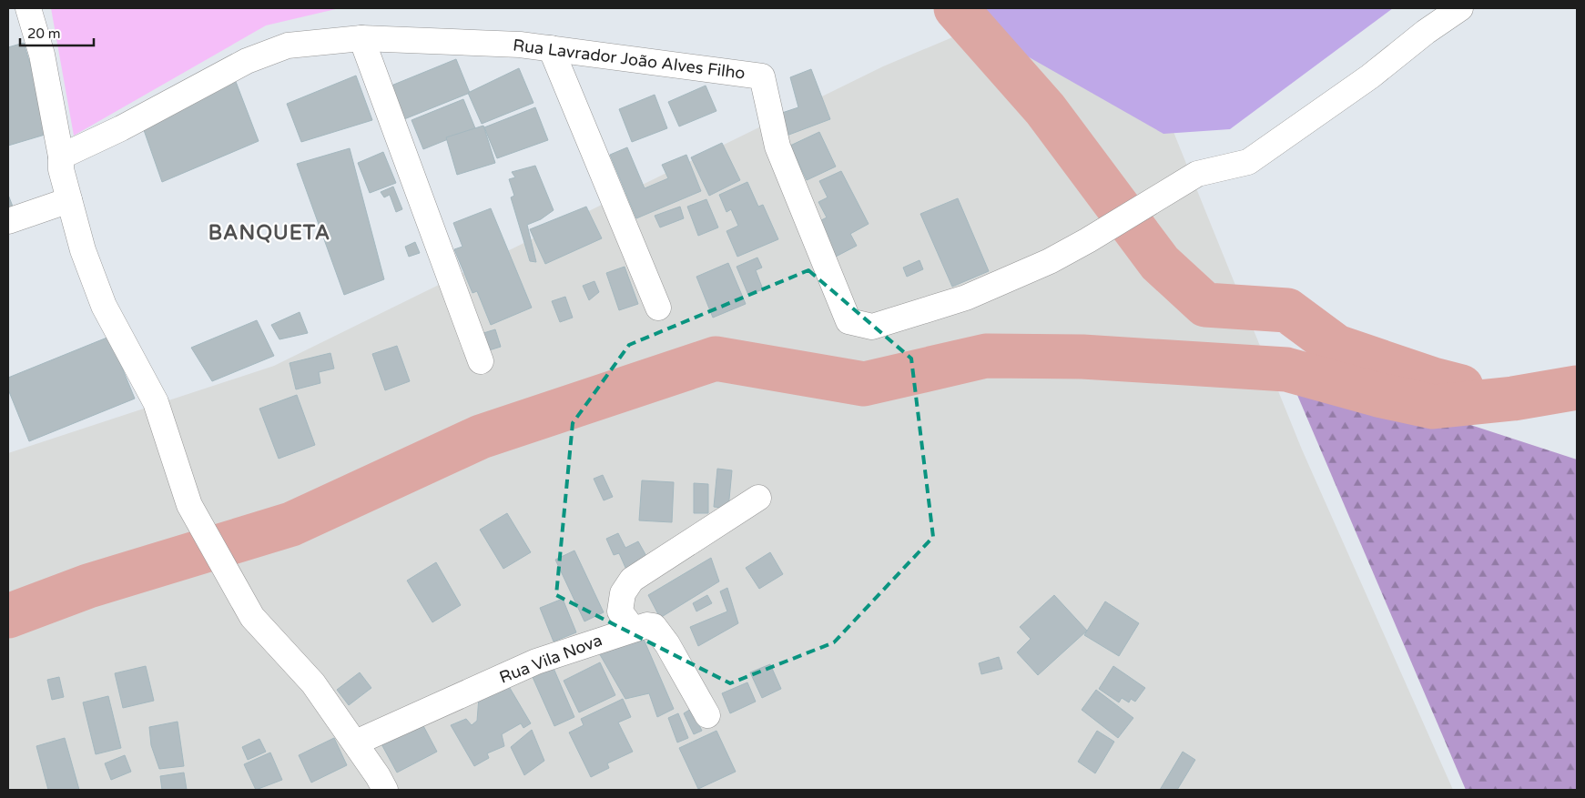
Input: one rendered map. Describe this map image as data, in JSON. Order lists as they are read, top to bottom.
{
  "streets": {
    "street": ["Rua Lavrador João Alves Filho", "Rua Vila Nova"]
  },
  "districts": ["BANQUETA"],
  "scale_bar": "20 m"
}
